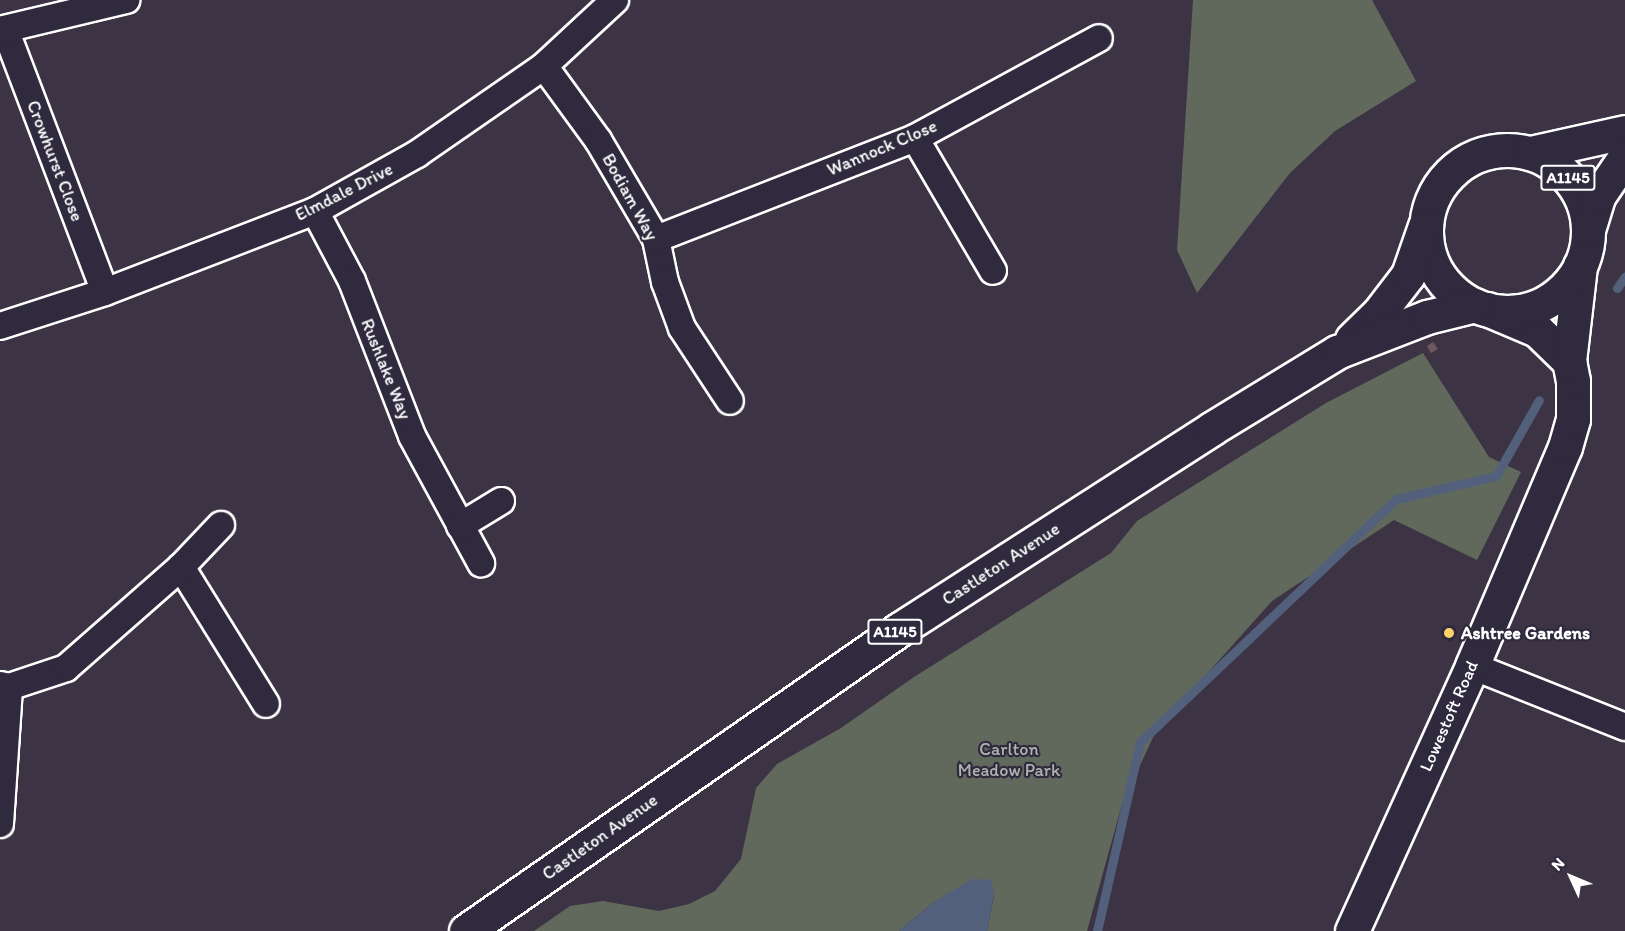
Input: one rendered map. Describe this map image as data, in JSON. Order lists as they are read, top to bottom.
{
  "streets": {
    "main road": ["A1145", "Castleton Avenue", "Lowestoft Road"],
    "street": [
      "Wannock Close",
      "Crowhurst Close",
      "Elmdale Drive",
      "Bodiam Way",
      "Rushlake Way"
    ]
  },
  "crossings": [
    ["Wannock Close", "Bodiam Way"],
    ["Crowhurst Close", "Elmdale Drive"],
    ["Elmdale Drive", "Bodiam Way"],
    ["Elmdale Drive", "Rushlake Way"],
    ["Castleton Avenue", "Lowestoft Road"]
  ],
  "parks": ["Carlton Meadow Park"],
  "places": ["Ashtree Gardens"],
  "north": "top left"
}
